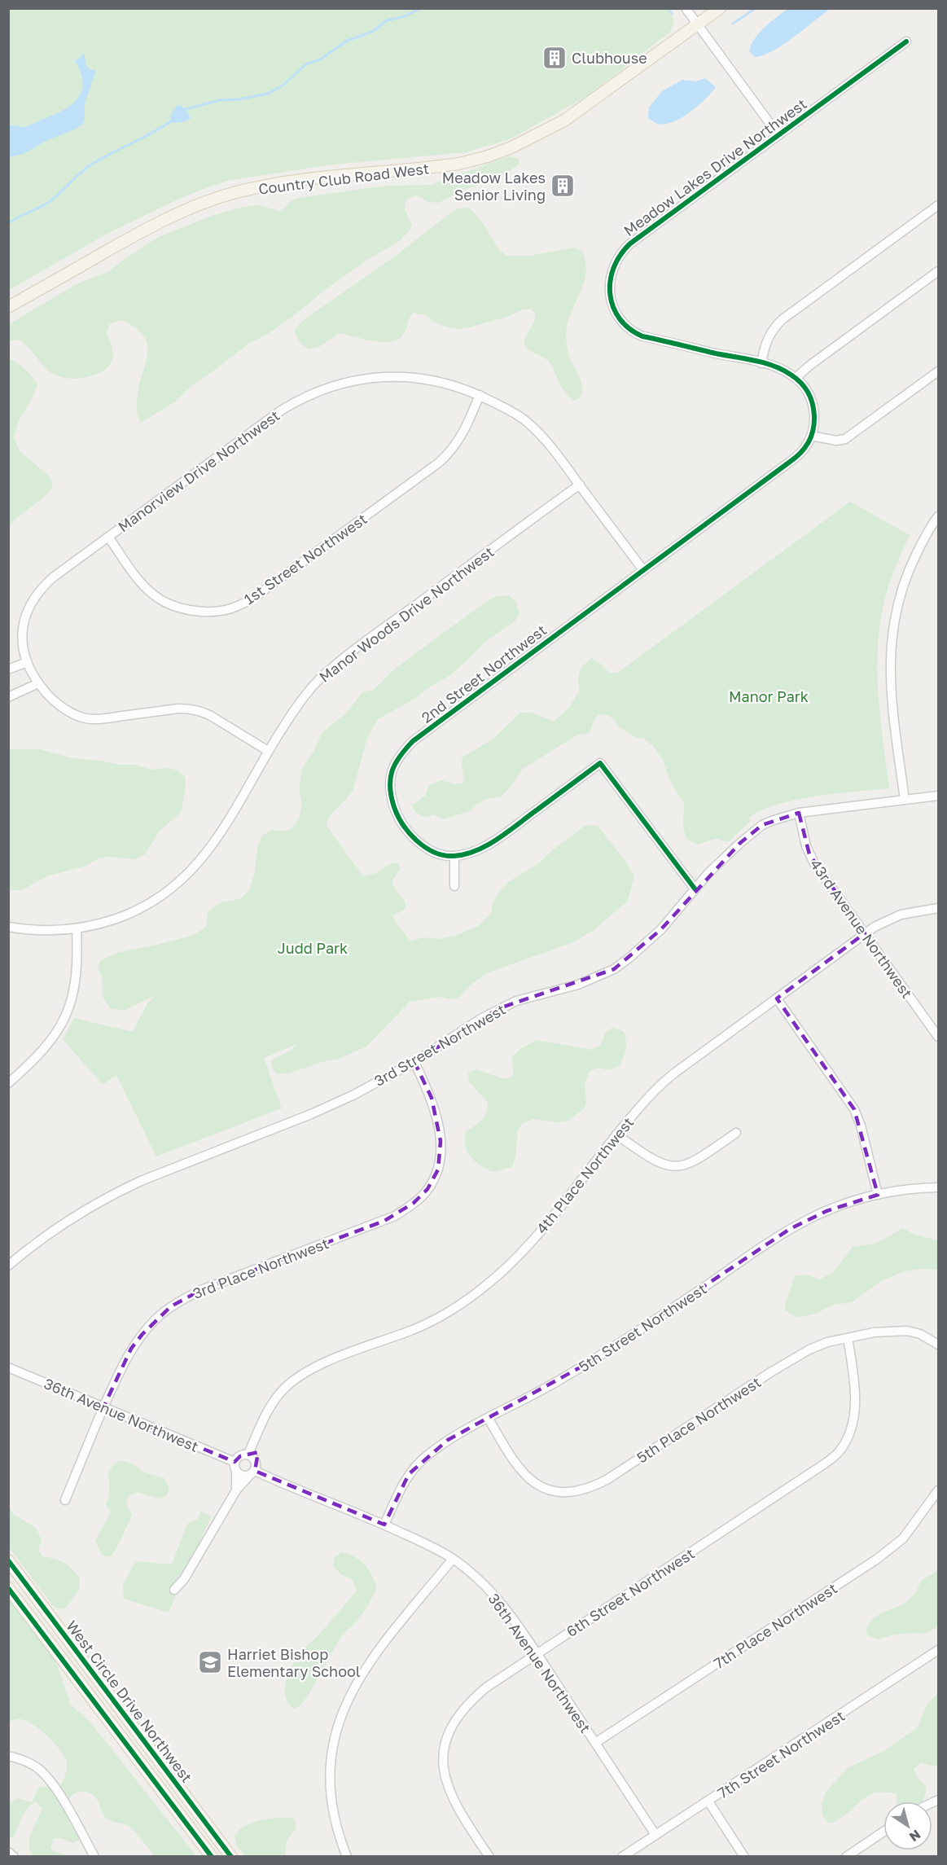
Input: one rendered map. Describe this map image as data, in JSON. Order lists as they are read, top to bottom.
{
  "streets": {
    "main road": ["Country Club Road West", "West Circle Drive Northwest"],
    "street": [
      "Meadow Lakes Drive Northwest",
      "Manorview Drive Northwest",
      "1st Street Northwest",
      "Manor Woods Drive Northwest",
      "2nd Street Northwest",
      "43rd Avenue Northwest",
      "3rd Street Northwest",
      "4th Place Northwest",
      "3rd Place Northwest",
      "5th Street Northwest",
      "36th Avenue Northwest",
      "5th Place Northwest",
      "6th Street Northwest",
      "7th Place Northwest",
      "7th Street Northwest"
    ]
  },
  "crossings": [
    ["Meadow Lakes Drive Northwest", "Manorview Drive Northwest"],
    ["Meadow Lakes Drive Northwest", "2nd Street Northwest"],
    ["Manorview Drive Northwest", "1st Street Northwest"],
    ["Manorview Drive Northwest", "Manor Woods Drive Northwest"],
    ["Manorview Drive Northwest", "2nd Street Northwest"],
    ["43rd Avenue Northwest", "3rd Street Northwest"],
    ["43rd Avenue Northwest", "4th Place Northwest"],
    ["3rd Street Northwest", "3rd Place Northwest"],
    ["4th Place Northwest", "36th Avenue Northwest"],
    ["3rd Place Northwest", "36th Avenue Northwest"],
    ["5th Street Northwest", "36th Avenue Northwest"],
    ["5th Street Northwest", "5th Place Northwest"],
    ["36th Avenue Northwest", "6th Street Northwest"],
    ["36th Avenue Northwest", "7th Place Northwest"],
    ["36th Avenue Northwest", "7th Street Northwest"],
    ["5th Place Northwest", "6th Street Northwest"]
  ],
  "parks": ["Manor Park", "Judd Park"],
  "places": {
    "building": ["Clubhouse", "Meadow Lakes Senior Living"],
    "school or university": ["Harriet Bishop Elementary School"]
  },
  "north": "bottom right"
}
